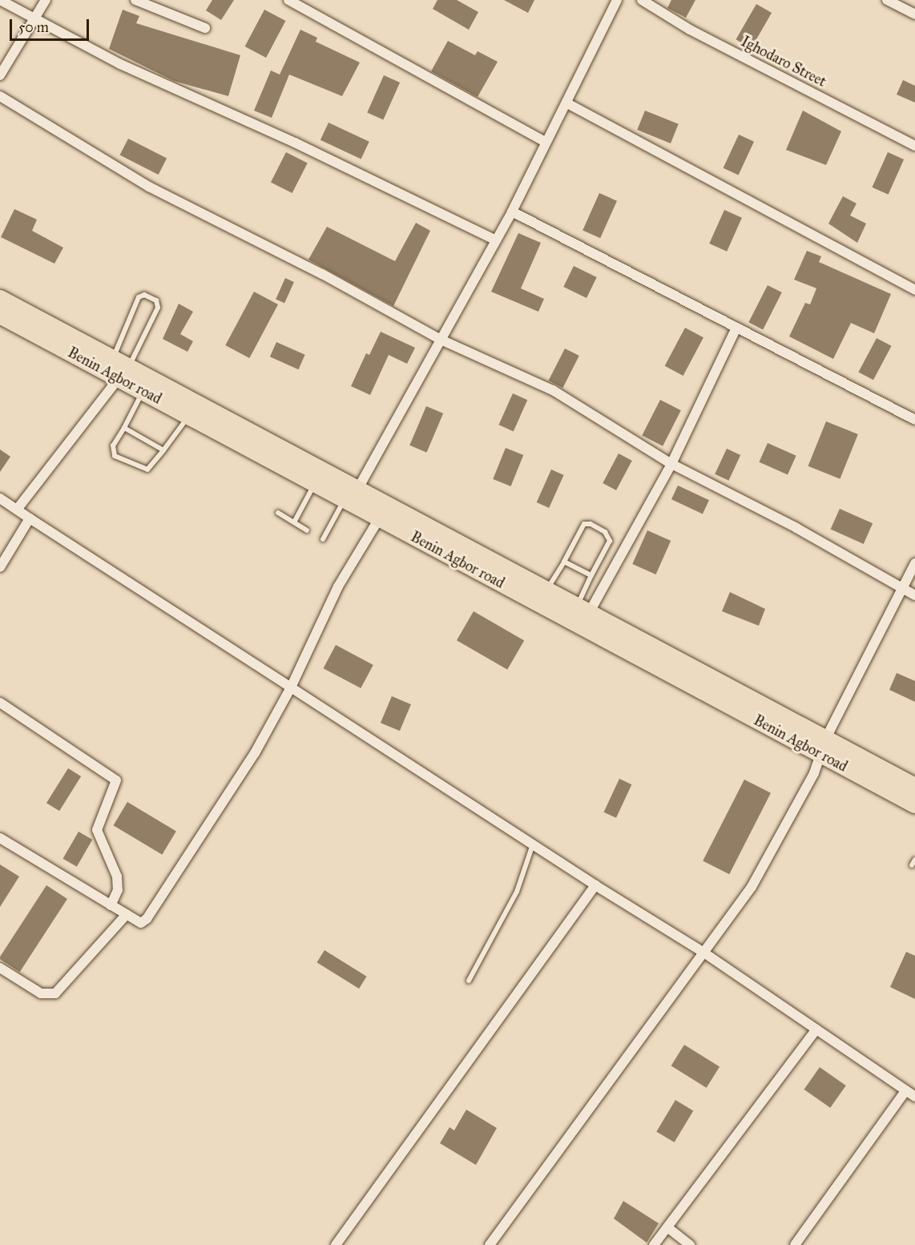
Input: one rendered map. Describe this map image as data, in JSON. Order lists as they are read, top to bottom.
{
  "streets": {
    "highway": ["Benin Agbor road"],
    "street": ["Ighodaro Street"]
  },
  "scale_bar": "50 m"
}
